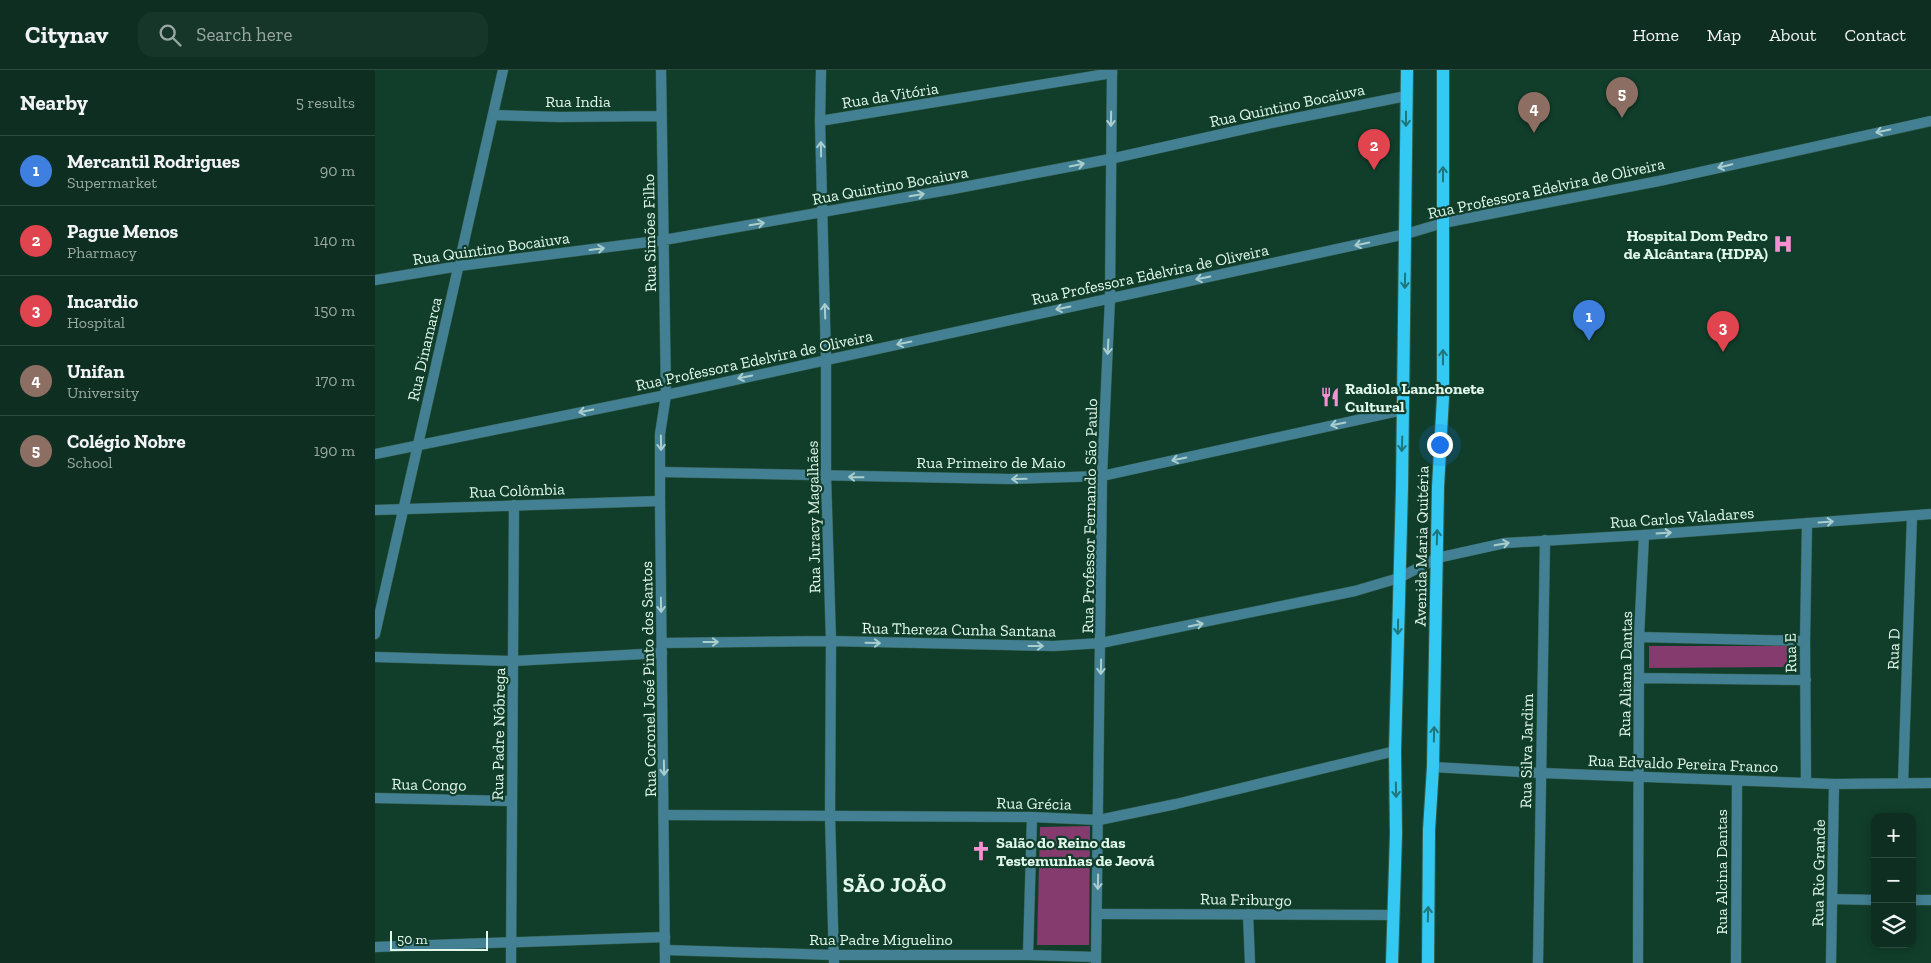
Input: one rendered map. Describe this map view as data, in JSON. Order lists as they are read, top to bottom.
{
  "streets": {
    "main road": ["Avenida Maria Quitéria"],
    "street": [
      "Rua da Vitória",
      "Rua India",
      "Rua Quintino Bocaiuva",
      "Rua Professora Edelvira de Oliveira",
      "Rua Simões Filho",
      "Rua Dinamarca",
      "Rua Primeiro de Maio",
      "Rua Colômbia",
      "Rua Professor Fernando São Paulo",
      "Rua Juracy Magalhães",
      "Rua Carlos Valadares",
      "Rua Thereza Cunha Santana",
      "Rua D",
      "Rua E",
      "Rua Aliana Dantas",
      "Rua Coronel José Pinto dos Santos",
      "Rua Padre Nóbrega",
      "Rua Silva Jardim",
      "Rua Edvaldo Pereira Franco",
      "Rua Congo",
      "Rua Grécia",
      "Rua Alcina Dantas",
      "Rua Rio Grande",
      "Rua Friburgo",
      "Rua Padre Miguelino"
    ]
  },
  "crossings": [
    ["Rua da Vitória", "Rua Professor Fernando São Paulo"],
    ["Rua da Vitória", "Rua Juracy Magalhães"],
    ["Rua India", "Rua Simões Filho"],
    ["Rua India", "Rua Dinamarca"],
    ["Rua Quintino Bocaiuva", "Rua Simões Filho"],
    ["Rua Quintino Bocaiuva", "Rua Dinamarca"],
    ["Rua Quintino Bocaiuva", "Rua Professor Fernando São Paulo"],
    ["Rua Quintino Bocaiuva", "Rua Juracy Magalhães"],
    ["Rua Quintino Bocaiuva", "Avenida Maria Quitéria"],
    ["Rua Professora Edelvira de Oliveira", "Rua Simões Filho"],
    ["Rua Professora Edelvira de Oliveira", "Rua Dinamarca"],
    ["Rua Professora Edelvira de Oliveira", "Rua Professor Fernando São Paulo"],
    ["Rua Professora Edelvira de Oliveira", "Rua Juracy Magalhães"],
    ["Rua Professora Edelvira de Oliveira", "Avenida Maria Quitéria"],
    ["Rua Professora Edelvira de Oliveira", "Rua Coronel José Pinto dos Santos"],
    ["Rua Simões Filho", "Rua Coronel José Pinto dos Santos"],
    ["Rua Dinamarca", "Rua Colômbia"],
    ["Rua Primeiro de Maio", "Rua Professor Fernando São Paulo"],
    ["Rua Primeiro de Maio", "Rua Juracy Magalhães"],
    ["Rua Primeiro de Maio", "Avenida Maria Quitéria"],
    ["Rua Primeiro de Maio", "Rua Coronel José Pinto dos Santos"],
    ["Rua Colômbia", "Rua Coronel José Pinto dos Santos"],
    ["Rua Colômbia", "Rua Padre Nóbrega"],
    ["Rua Professor Fernando São Paulo", "Rua Thereza Cunha Santana"],
    ["Rua Professor Fernando São Paulo", "Rua Grécia"],
    ["Rua Professor Fernando São Paulo", "Rua Friburgo"],
    ["Rua Professor Fernando São Paulo", "Rua Padre Miguelino"],
    ["Rua Juracy Magalhães", "Rua Thereza Cunha Santana"],
    ["Rua Juracy Magalhães", "Rua Grécia"],
    ["Rua Juracy Magalhães", "Rua Padre Miguelino"],
    ["Rua Carlos Valadares", "Avenida Maria Quitéria"],
    ["Rua Carlos Valadares", "Rua Thereza Cunha Santana"],
    ["Rua Carlos Valadares", "Rua D"],
    ["Rua Carlos Valadares", "Rua E"],
    ["Rua Carlos Valadares", "Rua Aliana Dantas"],
    ["Rua Carlos Valadares", "Rua Silva Jardim"],
    ["Avenida Maria Quitéria", "Rua Thereza Cunha Santana"],
    ["Avenida Maria Quitéria", "Rua Edvaldo Pereira Franco"],
    ["Avenida Maria Quitéria", "Rua Grécia"],
    ["Avenida Maria Quitéria", "Rua Friburgo"],
    ["Rua Thereza Cunha Santana", "Rua Coronel José Pinto dos Santos"],
    ["Rua Thereza Cunha Santana", "Rua Padre Nóbrega"],
    ["Rua D", "Rua Edvaldo Pereira Franco"],
    ["Rua E", "Rua Edvaldo Pereira Franco"],
    ["Rua Aliana Dantas", "Rua Edvaldo Pereira Franco"],
    ["Rua Coronel José Pinto dos Santos", "Rua Grécia"],
    ["Rua Coronel José Pinto dos Santos", "Rua Padre Miguelino"],
    ["Rua Padre Nóbrega", "Rua Congo"],
    ["Rua Silva Jardim", "Rua Edvaldo Pereira Franco"],
    ["Rua Edvaldo Pereira Franco", "Rua Alcina Dantas"],
    ["Rua Edvaldo Pereira Franco", "Rua Rio Grande"]
  ],
  "one_way": [
    "Rua Quintino Bocaiuva",
    "Rua Professora Edelvira de Oliveira",
    "Rua Primeiro de Maio",
    "Rua Professor Fernando São Paulo",
    "Rua Carlos Valadares",
    "Rua Thereza Cunha Santana",
    "Rua Coronel José Pinto dos Santos"
  ],
  "districts": ["SÃO JOÃO"],
  "places": {
    "hospital": ["Hospital Dom Pedro de Alcântara (HDPA)"],
    "restaurant": ["Radiola Lanchonete Cultural"],
    "church": ["Salão do Reino das Testemunhas de Jeová"]
  },
  "scale_bar": "50 m",
  "page": {
    "header": "Citynav",
    "search": "Search here",
    "nav": [
      "Home",
      "Map",
      "About",
      "Contact"
    ],
    "heading": ["Nearby", "5 results"],
    "pins": [
      "5",
      "4",
      "2",
      "1",
      "3"
    ],
    "list": [
      {
        "mark": "1",
        "name": "Mercantil Rodrigues",
        "note": "Supermarket",
        "value": "90 m"
      },
      {
        "mark": "2",
        "name": "Pague Menos",
        "note": "Pharmacy",
        "value": "140 m"
      },
      {
        "mark": "3",
        "name": "Incardio",
        "note": "Hospital",
        "value": "150 m"
      },
      {
        "mark": "4",
        "name": "Unifan",
        "note": "University",
        "value": "170 m"
      },
      {
        "mark": "5",
        "name": "Colégio Nobre",
        "note": "School",
        "value": "190 m"
      }
    ],
    "map_buttons": ["+", "−"],
    "scale": "50 m"
  }
}
